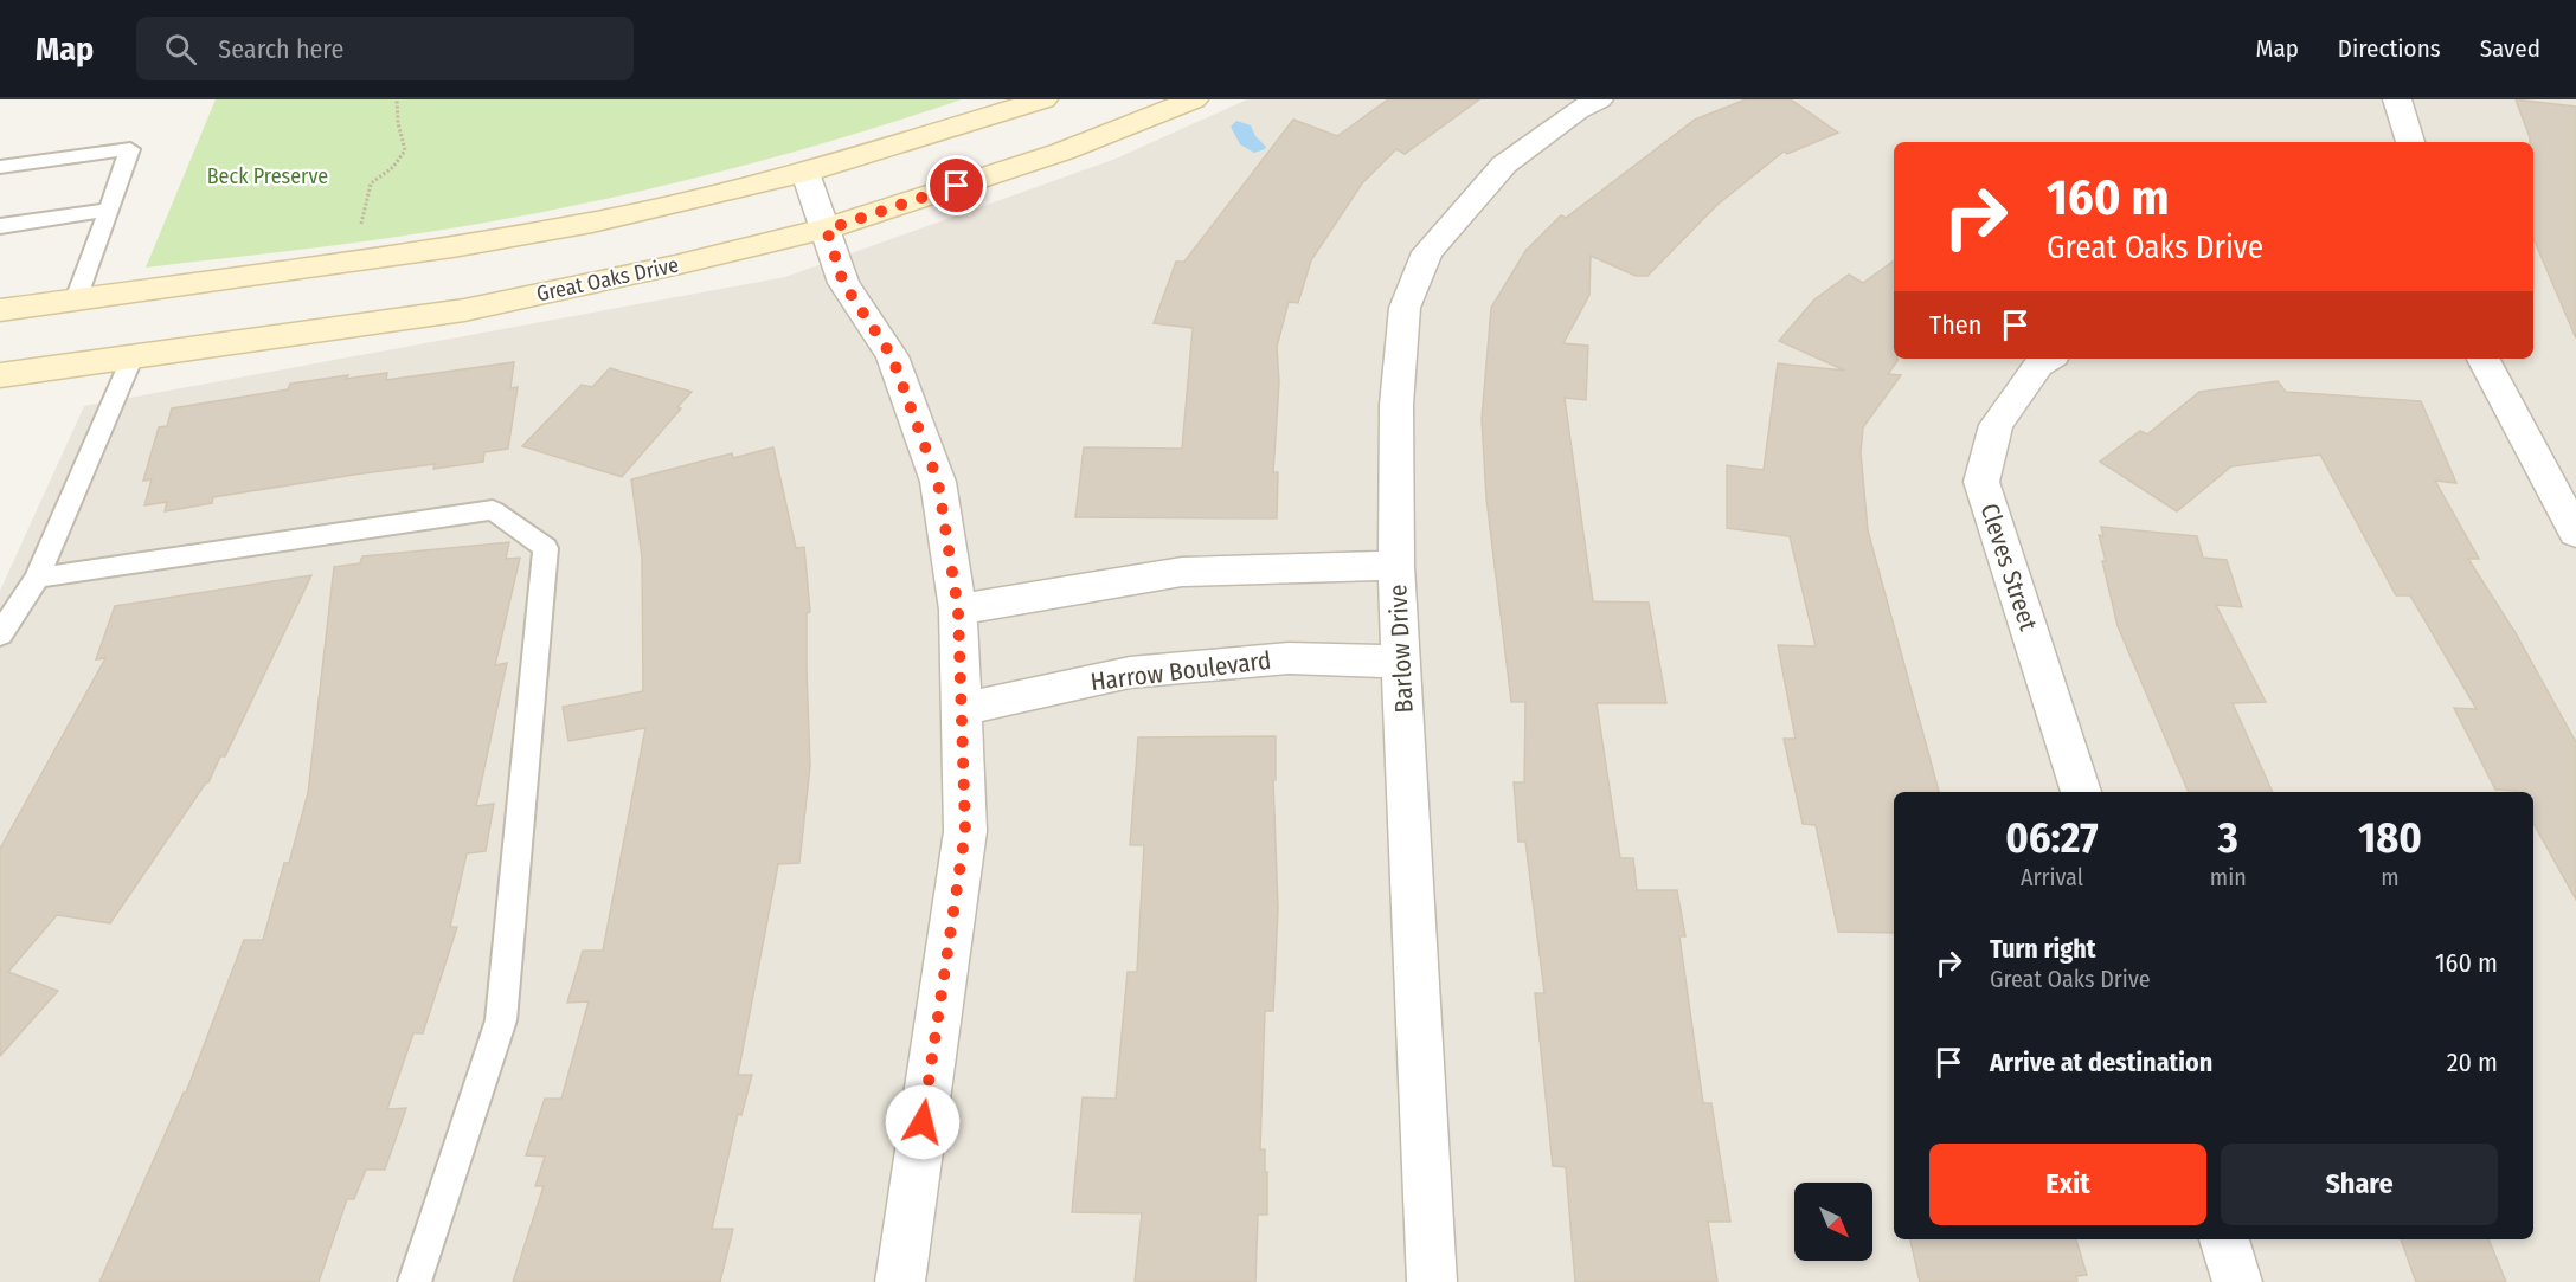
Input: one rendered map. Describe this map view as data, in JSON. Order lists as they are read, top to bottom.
{
  "streets": {
    "street": [
      "Great Oaks Drive",
      "Cleves Street",
      "Barlow Drive",
      "Harrow Boulevard"
    ]
  },
  "crossings": [
    ["Barlow Drive", "Harrow Boulevard"]
  ],
  "parks": ["Beck Preserve"],
  "north": "bottom right",
  "page": {
    "header": "Map",
    "search": "Search here",
    "nav": ["Map", "Directions", "Saved"],
    "turn": ["160 m", "Great Oaks Drive"],
    "then": "Then",
    "eta": [
      "06:27",
      "Arrival",
      "3",
      "min",
      "180",
      "m"
    ],
    "list": [
      {
        "name": "Turn right",
        "note": "Great Oaks Drive",
        "value": "160 m"
      },
      {
        "name": "Arrive at destination",
        "value": "20 m"
      }
    ],
    "buttons": ["Exit", "Share"]
  }
}
